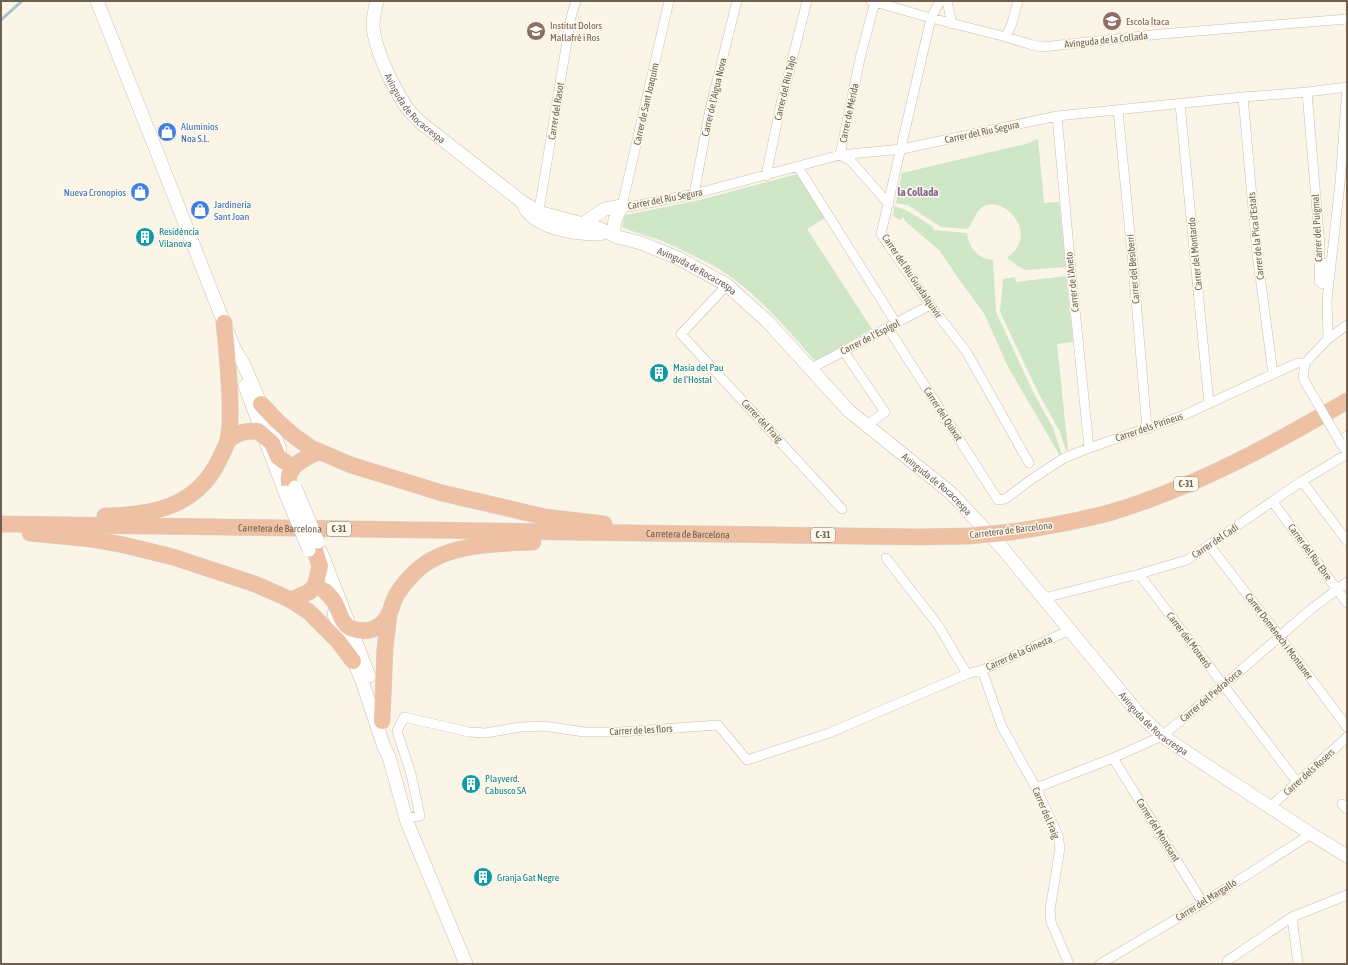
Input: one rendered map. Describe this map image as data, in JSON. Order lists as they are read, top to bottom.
{
  "streets": {
    "highway": ["C-31", "Carretera de Barcelona"],
    "street": [
      "Avinguda de la Collada",
      "Carrer del Riu Tajo",
      "Carrer de l'Aigua Nova",
      "Carrer de Sant Joaquim",
      "Avinguda de Rocacrespa",
      "Carrer del Rasot",
      "Carrer de Mèrida",
      "Carrer del Riu Segura",
      "Carrer del Puigmal",
      "Carrer de la Pica d'Estats",
      "Carrer del Montardo",
      "Carrer del Besiberri",
      "Carrer del Riu Guadalquivir",
      "Carrer de l'Aneto",
      "Carrer de l'Espígol",
      "Carrer del Quixot",
      "Carrer del Fraig",
      "Carrer dels Pirineus",
      "Carrer del Cadí",
      "Carrer del Riu Ebre",
      "Carrer Domènech i Montaner",
      "Carrer del Moixeró",
      "Carrer de la Ginesta",
      "Carrer del Pedraforca",
      "Carrer de les flors",
      "Carrer dels Rosers",
      "Carrer del Montsant",
      "Carrer del Margalló"
    ]
  },
  "crossings": [
    ["Avinguda de la Collada", "Carrer de Mèrida"],
    ["Avinguda de la Collada", "Carrer del Riu Guadalquivir"],
    ["Carrer del Riu Tajo", "Carrer del Riu Segura"],
    ["Carrer de l'Aigua Nova", "Carrer del Riu Segura"],
    ["Carrer de Sant Joaquim", "Carrer del Riu Segura"],
    ["Avinguda de Rocacrespa", "Carrer del Rasot"],
    ["Avinguda de Rocacrespa", "Carrer de l'Espígol"],
    ["Avinguda de Rocacrespa", "Carrer del Fraig"],
    ["Avinguda de Rocacrespa", "Carrer del Cadí"],
    ["Avinguda de Rocacrespa", "Carrer de la Ginesta"],
    ["Avinguda de Rocacrespa", "Carrer del Pedraforca"],
    ["Avinguda de Rocacrespa", "Carrer dels Rosers"],
    ["Avinguda de Rocacrespa", "Carrer del Margalló"],
    ["Carrer de Mèrida", "Carrer del Riu Segura"],
    ["Carrer de Mèrida", "Carrer del Riu Guadalquivir"],
    ["Carrer del Riu Segura", "Carrer del Puigmal"],
    ["Carrer del Riu Segura", "Carrer de la Pica d'Estats"],
    ["Carrer del Riu Segura", "Carrer del Montardo"],
    ["Carrer del Riu Segura", "Carrer del Besiberri"],
    ["Carrer del Riu Segura", "Carrer del Riu Guadalquivir"],
    ["Carrer del Riu Segura", "Carrer de l'Aneto"],
    ["Carrer de la Pica d'Estats", "Carrer dels Pirineus"],
    ["Carrer del Montardo", "Carrer dels Pirineus"],
    ["Carrer del Besiberri", "Carrer dels Pirineus"],
    ["Carrer del Riu Guadalquivir", "Carrer de l'Espígol"],
    ["Carrer de l'Aneto", "Carrer dels Pirineus"],
    ["Carrer de l'Espígol", "Carrer del Quixot"],
    ["Carrer del Quixot", "Carrer dels Pirineus"],
    ["Carrer del Fraig", "Carrer de la Ginesta"],
    ["Carrer del Fraig", "Carrer del Pedraforca"],
    ["Carrer del Cadí", "Carrer del Riu Ebre"],
    ["Carrer del Cadí", "Carrer Domènech i Montaner"],
    ["Carrer del Cadí", "Carrer del Moixeró"],
    ["Carrer del Riu Ebre", "Carrer del Pedraforca"],
    ["Carrer Domènech i Montaner", "Carrer del Pedraforca"],
    ["Carrer del Moixeró", "Carrer del Pedraforca"],
    ["Carrer del Moixeró", "Carrer dels Rosers"],
    ["Carrer de la Ginesta", "Carrer de les flors"],
    ["Carrer del Pedraforca", "Carrer del Montsant"],
    ["Carrer del Montsant", "Carrer del Margalló"]
  ],
  "districts": ["la Collada"],
  "places": {
    "school or university": ["Escola Ítaca", "Institut Dolors Mallafrè i Ros"],
    "shop": ["Aluminios Noa S.L.", "Nueva Cronopios", "Jardineria Sant Joan"],
    "building": [
      "Residència Vilanova",
      "Masia del Pau de l'Hostal",
      "Playverd. Cabusco SA",
      "Granja Gat Negre"
    ]
  }
}
